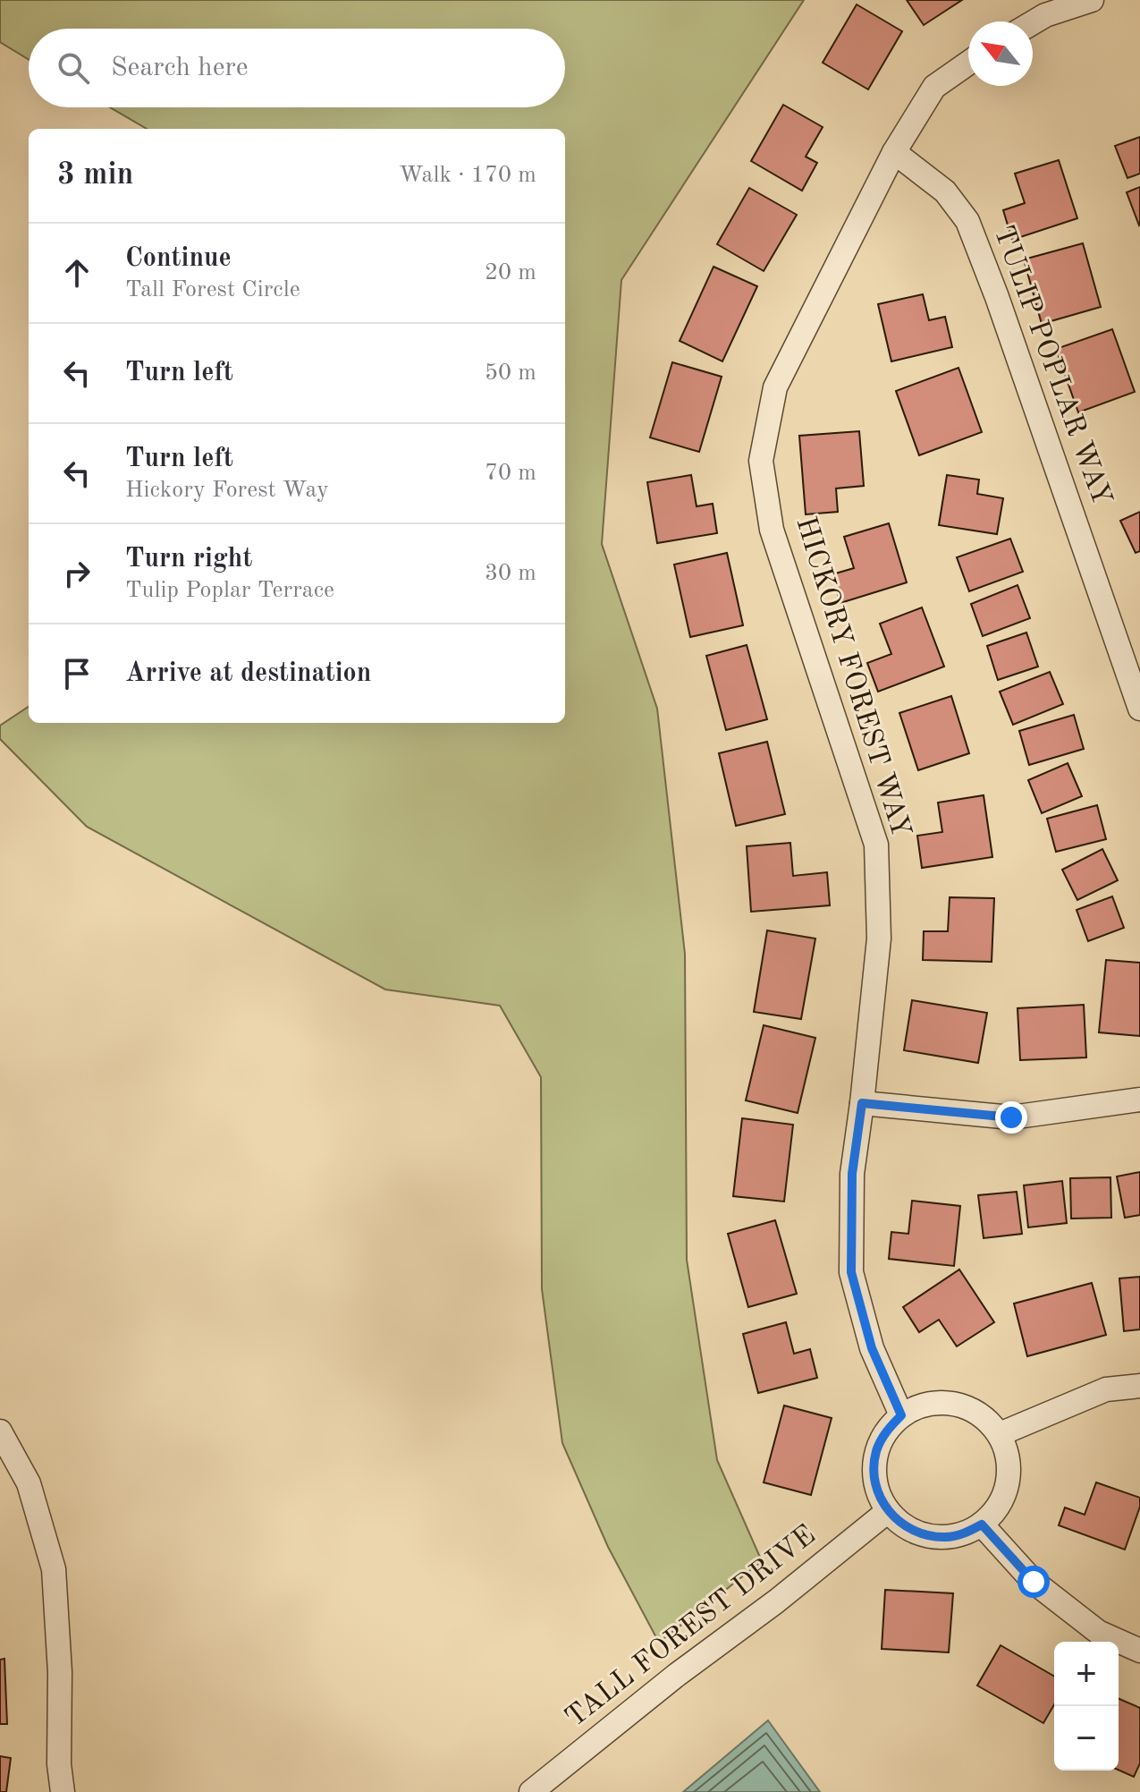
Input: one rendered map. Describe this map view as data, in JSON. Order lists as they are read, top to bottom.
{
  "streets": {
    "street": ["TULIP POPLAR WAY", "HICKORY FOREST WAY", "TALL FOREST DRIVE"]
  },
  "crossings": [
    ["TULIP POPLAR WAY", "HICKORY FOREST WAY"],
    ["HICKORY FOREST WAY", "TALL FOREST DRIVE"]
  ],
  "north": "top left",
  "page": {
    "search": "Search here",
    "heading": ["3 min", "Walk · 170 m"],
    "list": [
      ["Continue", "Tall Forest Circle", "20 m"],
      ["Turn left", "50 m"],
      ["Turn left", "Hickory Forest Way", "70 m"],
      ["Turn right", "Tulip Poplar Terrace", "30 m"],
      "Arrive at destination"
    ],
    "map_buttons": ["+", "−"]
  }
}
